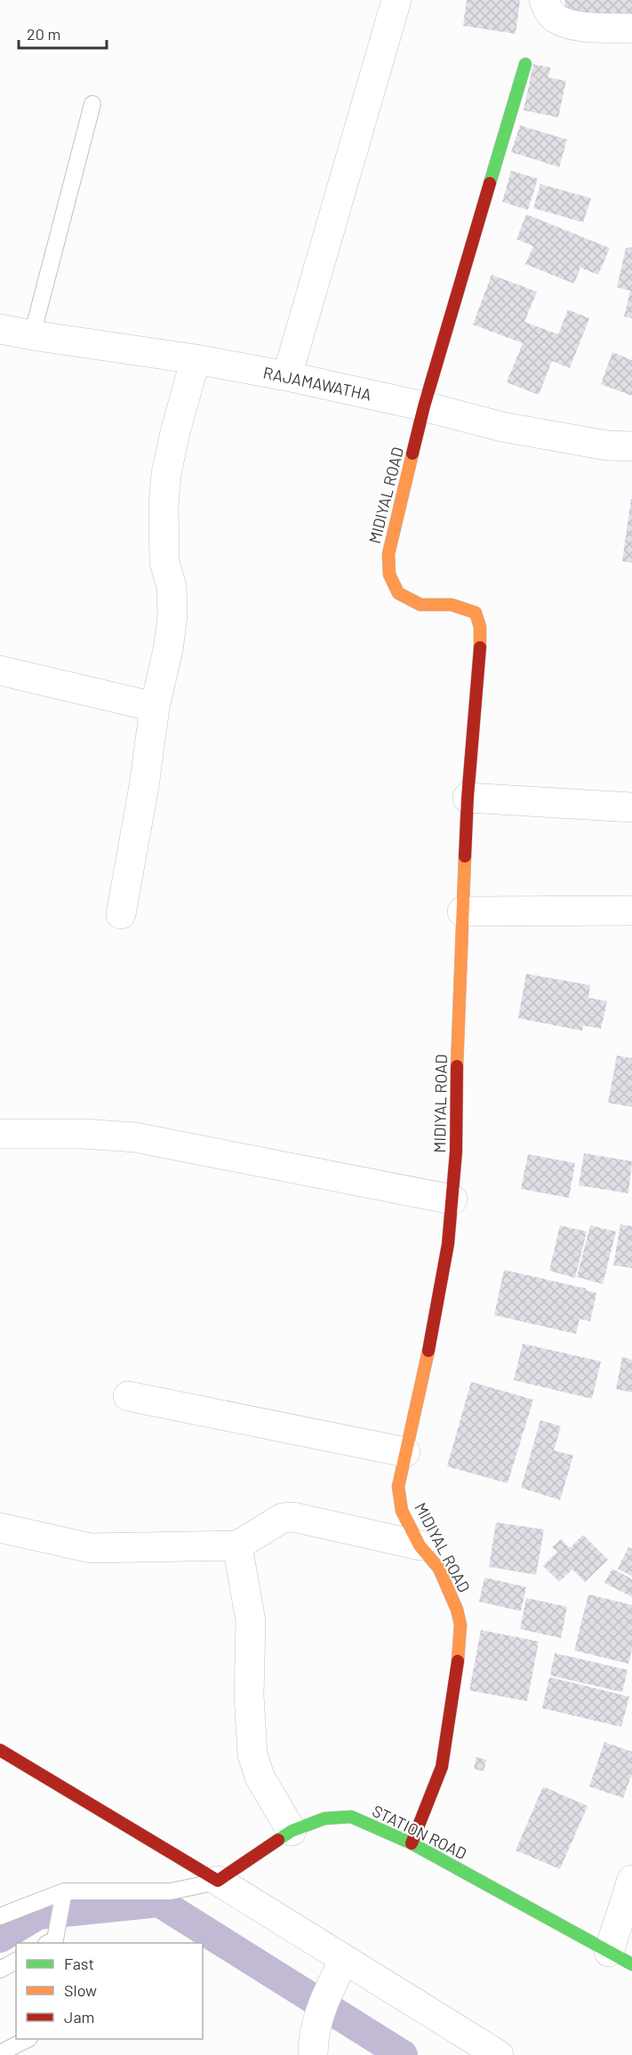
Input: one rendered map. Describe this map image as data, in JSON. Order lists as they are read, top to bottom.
{
  "streets": {
    "street": ["RAJAMAWATHA", "MIDIYAL ROAD", "STATION ROAD"]
  },
  "crossings": [
    ["RAJAMAWATHA", "MIDIYAL ROAD"],
    ["MIDIYAL ROAD", "STATION ROAD"]
  ],
  "legend": ["Fast", "Slow", "Jam"],
  "scale_bar": "20 m"
}
